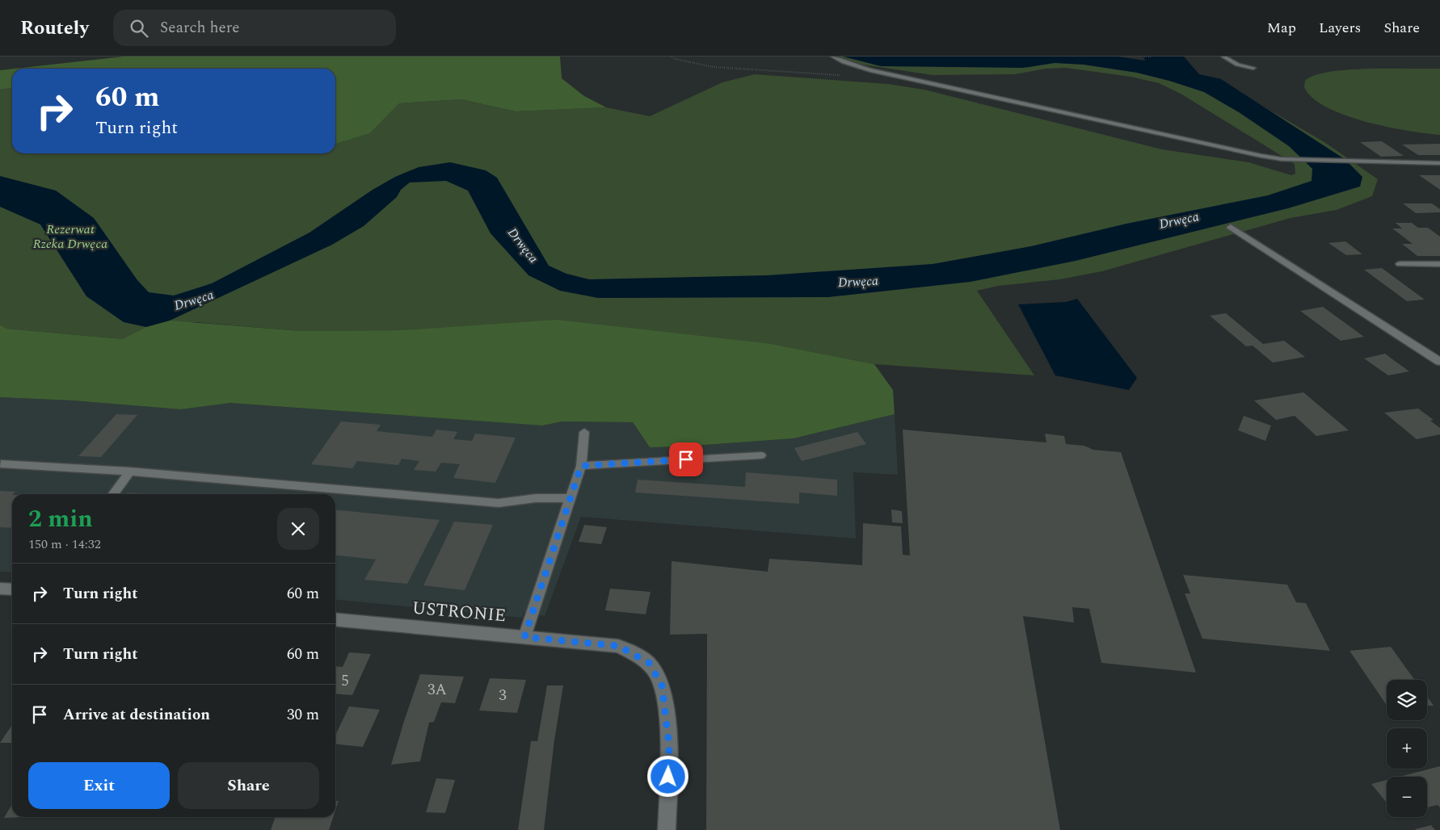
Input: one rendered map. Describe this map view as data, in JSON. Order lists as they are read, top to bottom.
{
  "streets": {
    "street": ["USTRONIE"]
  },
  "water": ["Drwęca"],
  "parks": ["Rezerwat Rzeka Drwęca"],
  "house_numbers": ["5", "3A", "3"],
  "page": {
    "header": "Routely",
    "search": "Search here",
    "nav": ["Map", "Layers", "Share"],
    "turn": ["60 m", "Turn right"],
    "heading": ["2 min", "150 m · 14:32"],
    "list": [
      {
        "name": "Turn right",
        "value": "60 m"
      },
      {
        "name": "Turn right",
        "value": "60 m"
      },
      {
        "name": "Arrive at destination",
        "value": "30 m"
      }
    ],
    "map_buttons": ["+", "−"],
    "buttons": ["Exit", "Share"]
  }
}
